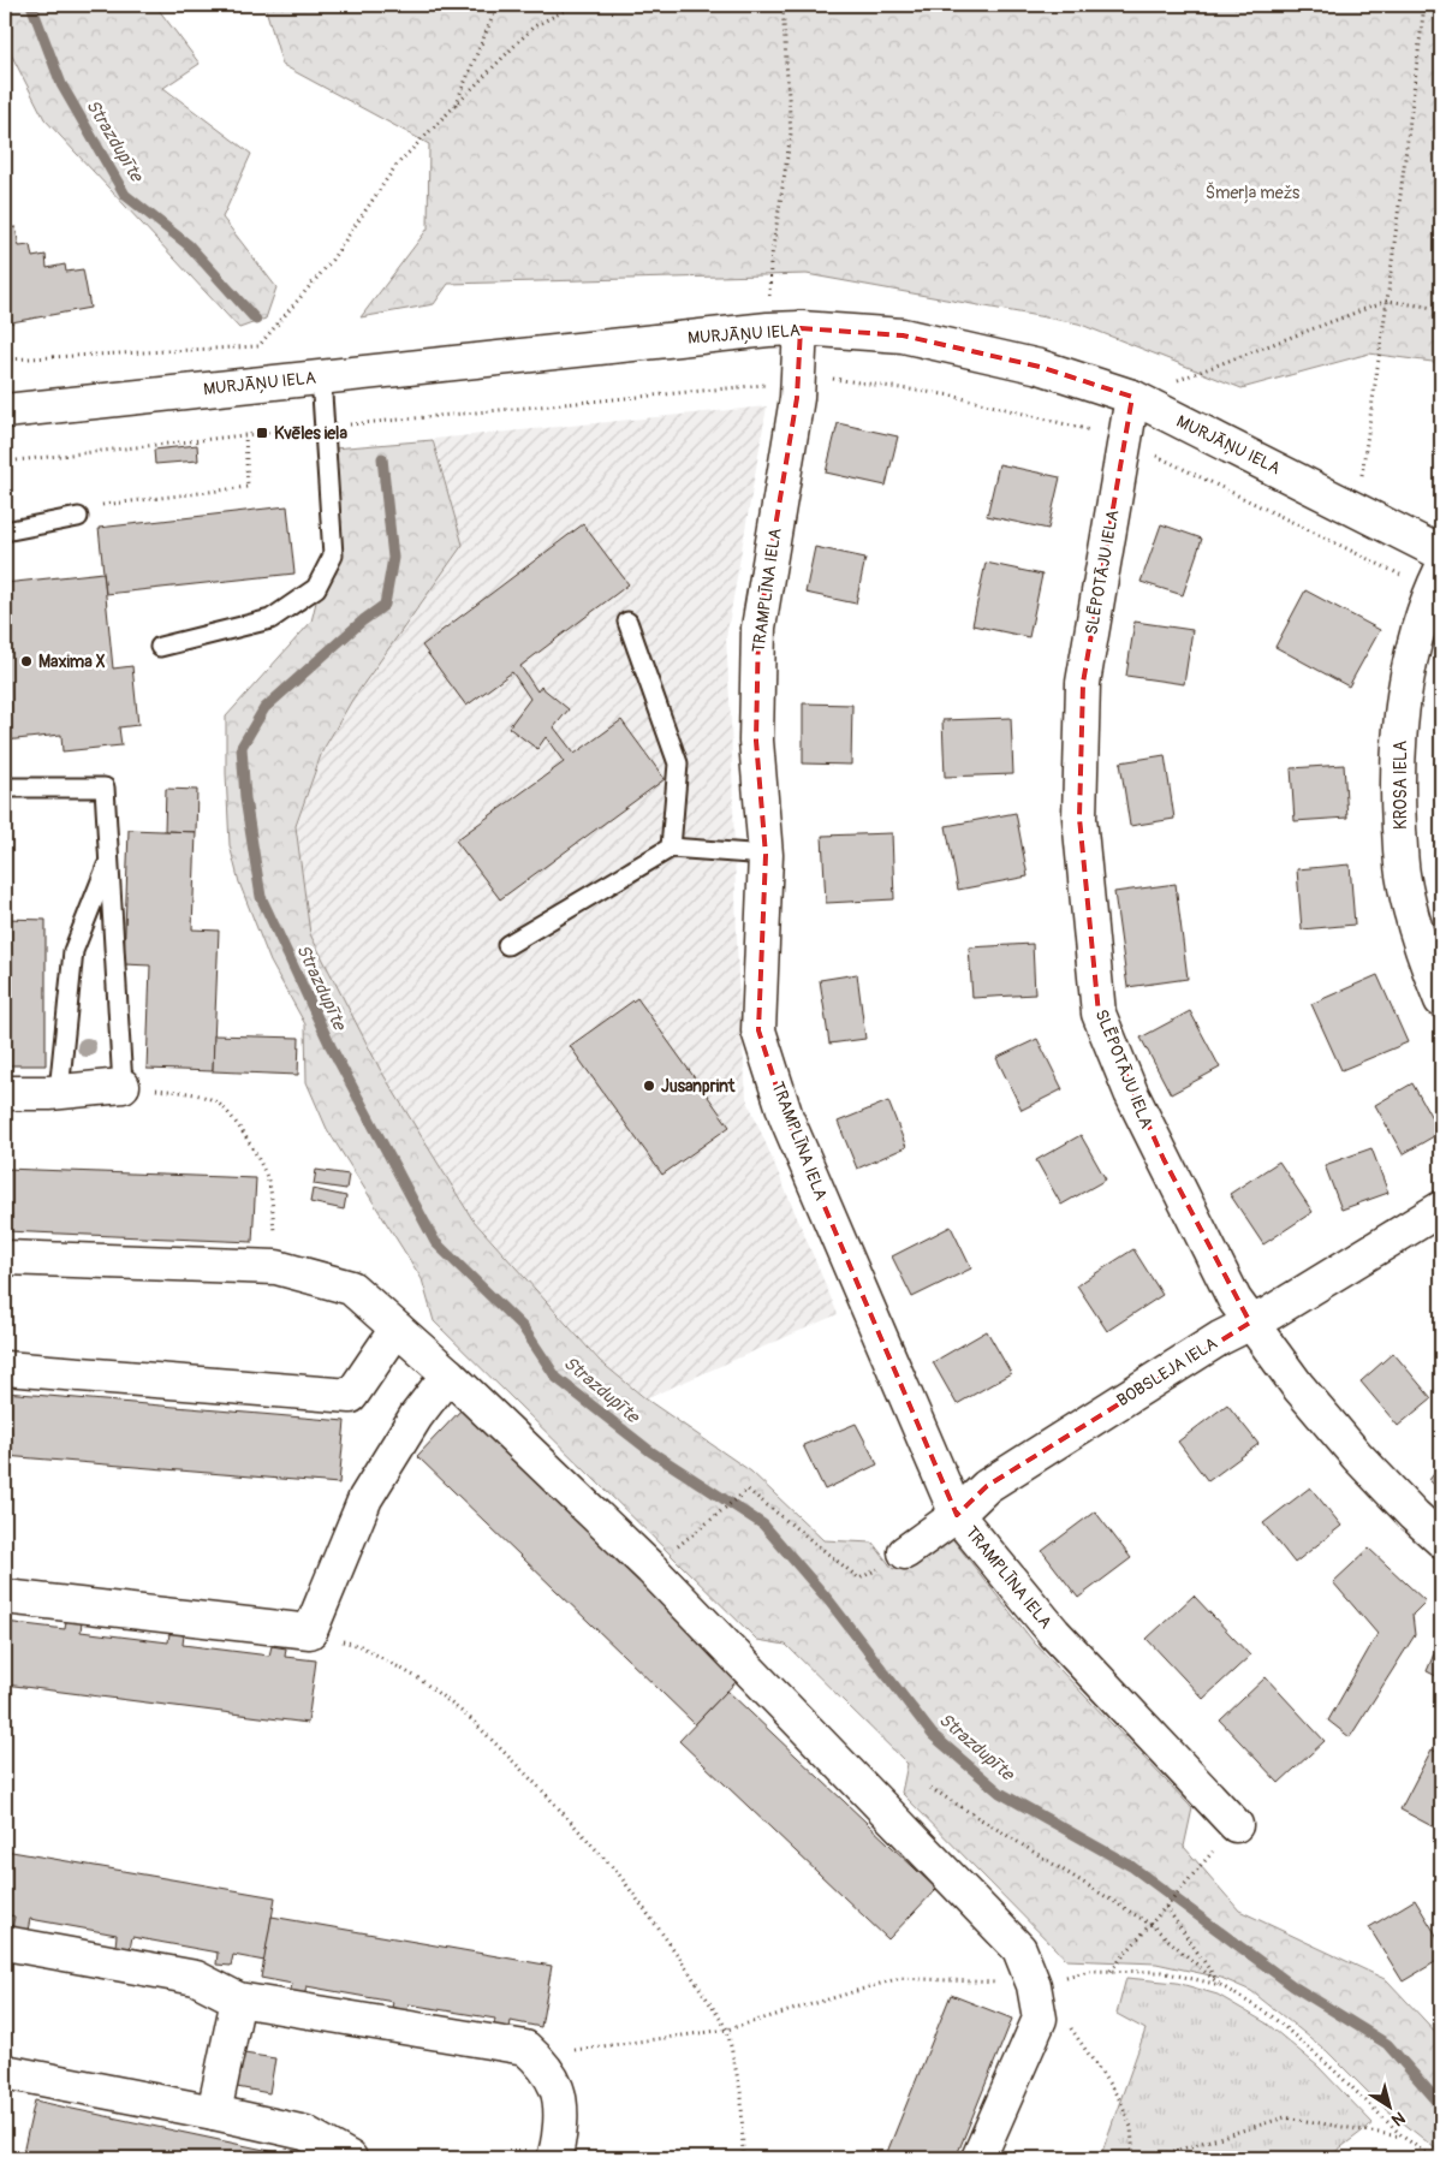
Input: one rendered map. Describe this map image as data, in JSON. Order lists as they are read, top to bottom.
{
  "streets": {
    "street": [
      "MURJĀŅU IELA",
      "SLĒPOTĀJU IELA",
      "TRAMPLĪNA IELA",
      "KROSA IELA",
      "BOBSLEJA IELA"
    ]
  },
  "crossings": [
    ["MURJĀŅU IELA", "SLĒPOTĀJU IELA"],
    ["MURJĀŅU IELA", "TRAMPLĪNA IELA"],
    ["SLĒPOTĀJU IELA", "BOBSLEJA IELA"],
    ["TRAMPLĪNA IELA", "BOBSLEJA IELA"]
  ],
  "water": ["Strazdupīte"],
  "parks": ["Šmerļa mežs"],
  "places": {
    "transit": ["Kvēles iela"],
    "other": ["Maxima X", "Jusanprint"]
  },
  "north": "bottom right"
}
